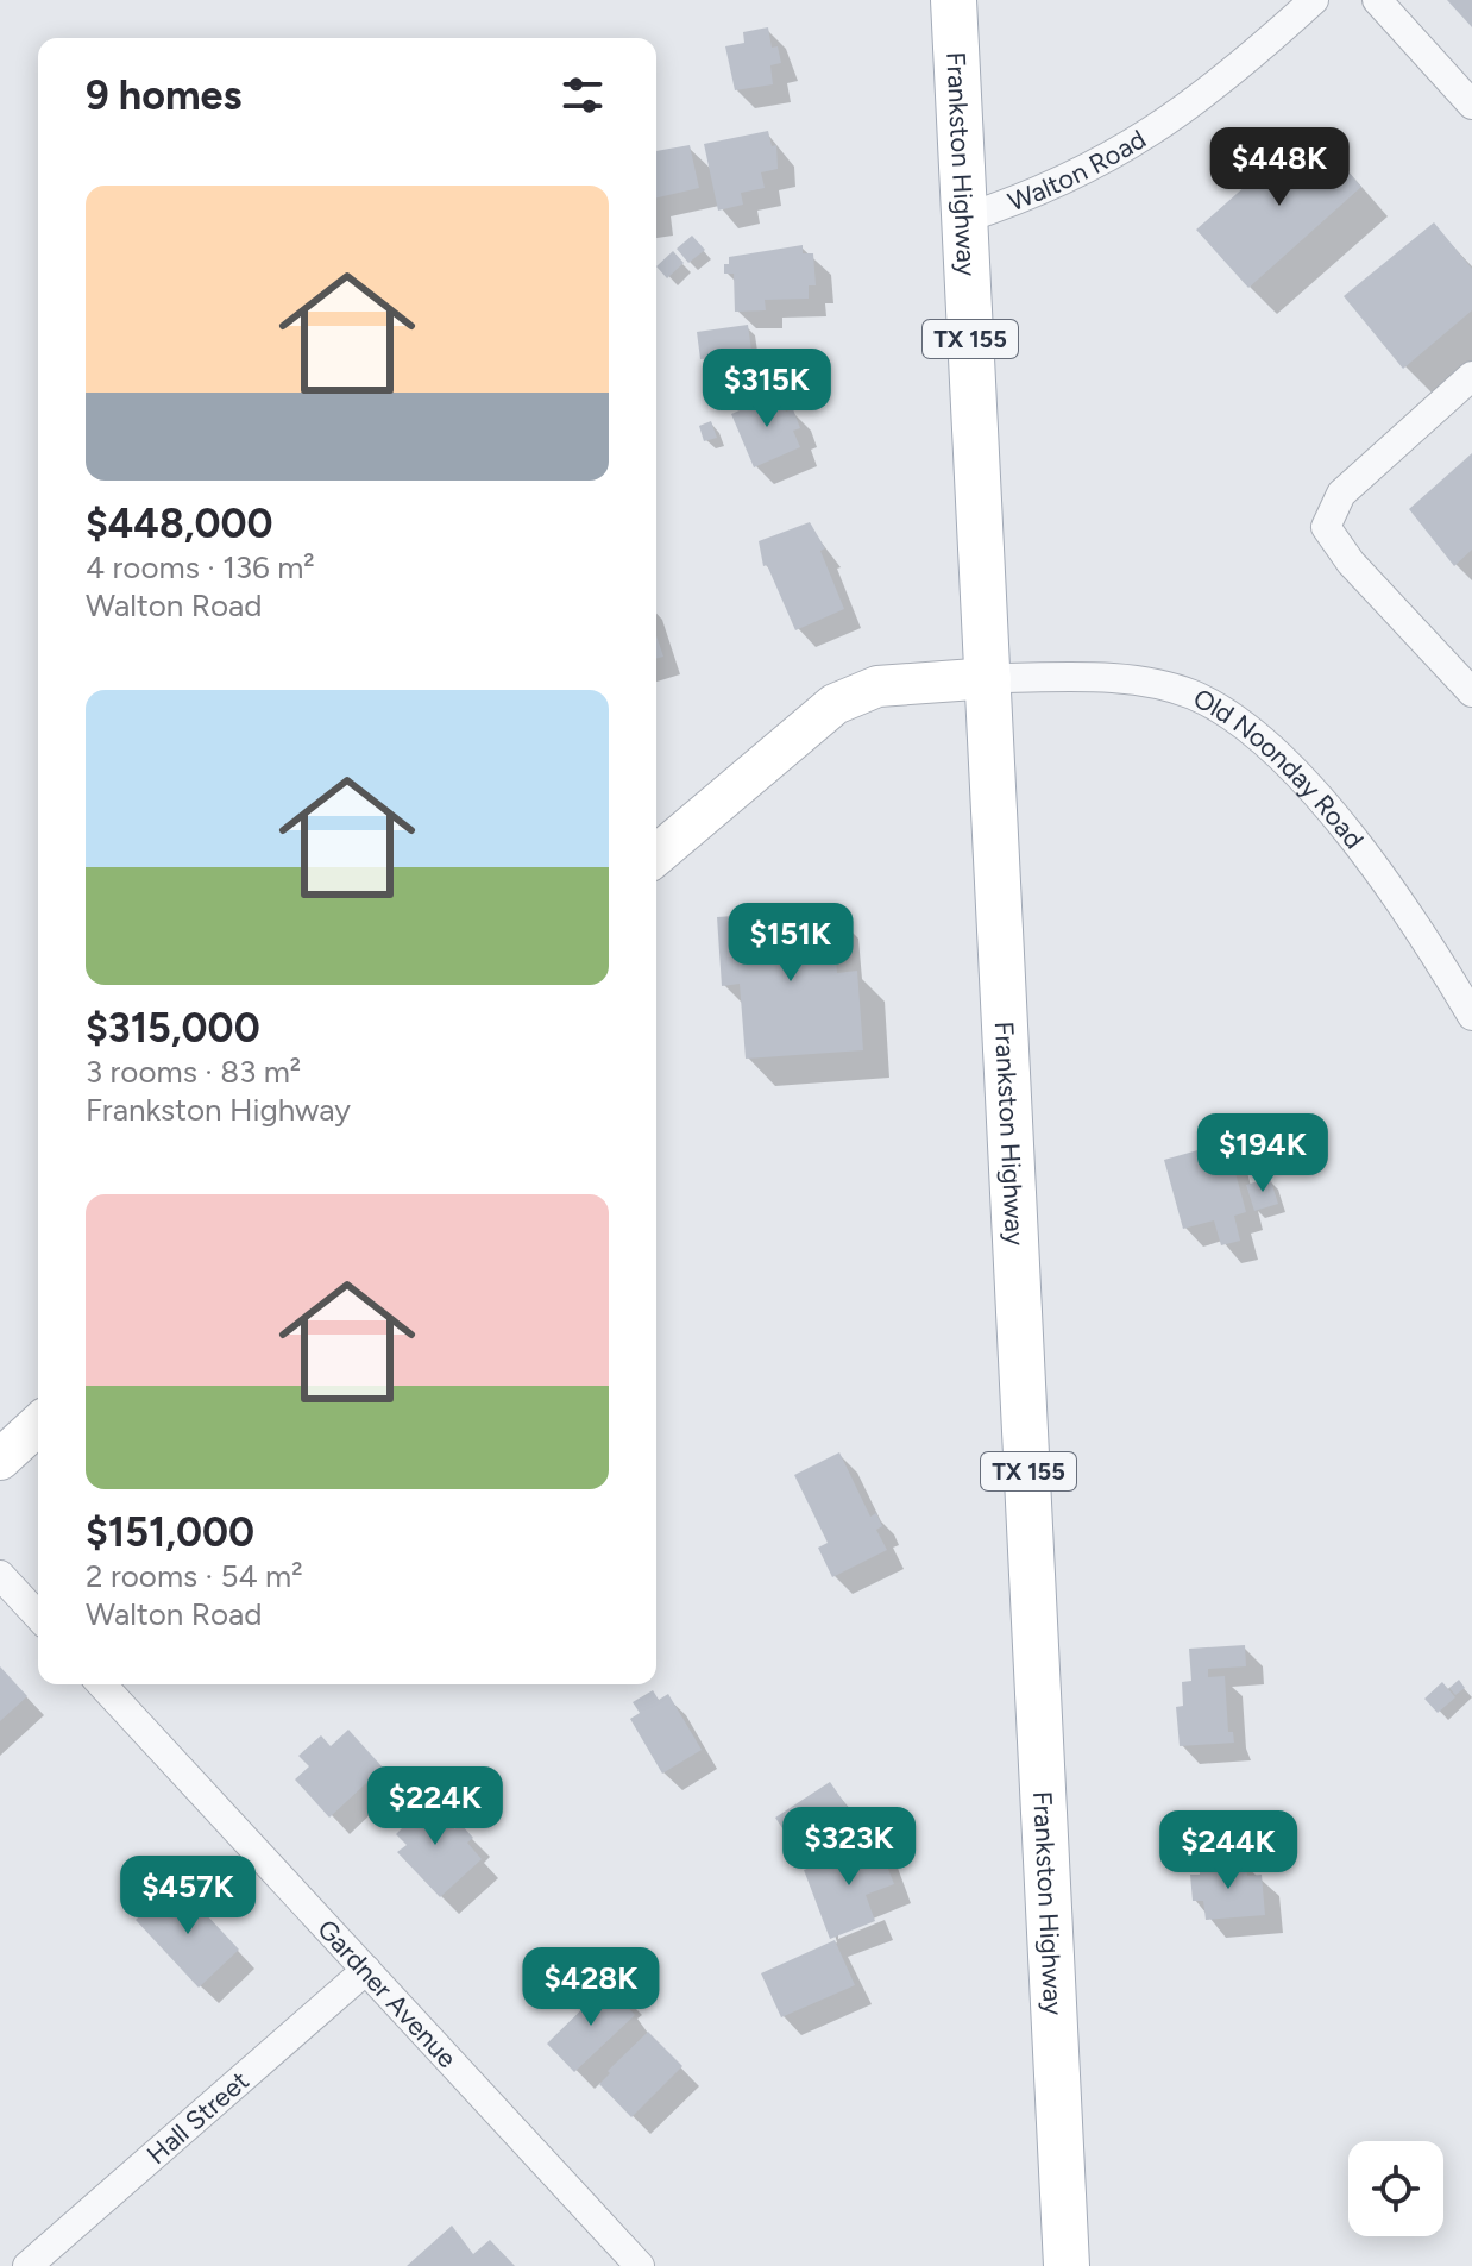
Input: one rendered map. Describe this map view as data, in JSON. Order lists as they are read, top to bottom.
{
  "streets": {
    "main road": ["Frankston Highway", "TX 155"],
    "street": [
      "Walton Road",
      "Old Noonday Road",
      "Gardner Avenue",
      "Hall Street"
    ]
  },
  "crossings": [
    ["Frankston Highway", "Walton Road"],
    ["Frankston Highway", "Old Noonday Road"],
    ["Gardner Avenue", "Hall Street"]
  ],
  "page": {
    "heading": "9 homes",
    "price": [
      "$448K",
      "$315K",
      "$151K",
      "$194K",
      "$224K",
      "$323K",
      "$244K",
      "$457K",
      "$428K"
    ],
    "list": [
      {
        "name": "$448,000",
        "note": "4 rooms · 136 m² · Walton Road"
      },
      {
        "name": "$315,000",
        "note": "3 rooms · 83 m² · Frankston Highway"
      },
      {
        "name": "$151,000",
        "note": "2 rooms · 54 m² · Walton Road"
      }
    ]
  }
}
